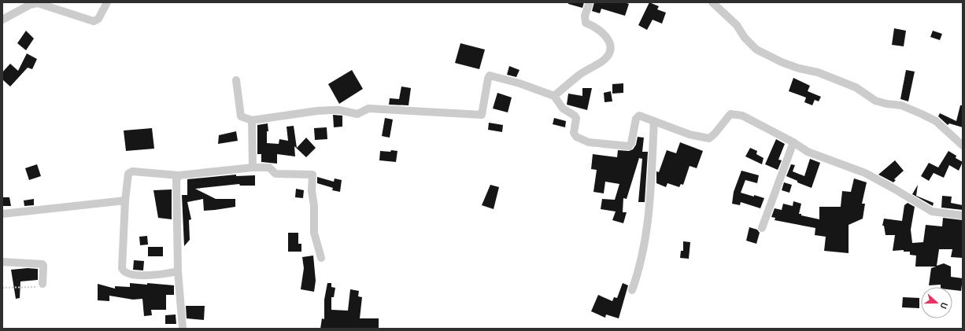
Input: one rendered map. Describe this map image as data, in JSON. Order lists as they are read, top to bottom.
{
  "north": "right"
}
